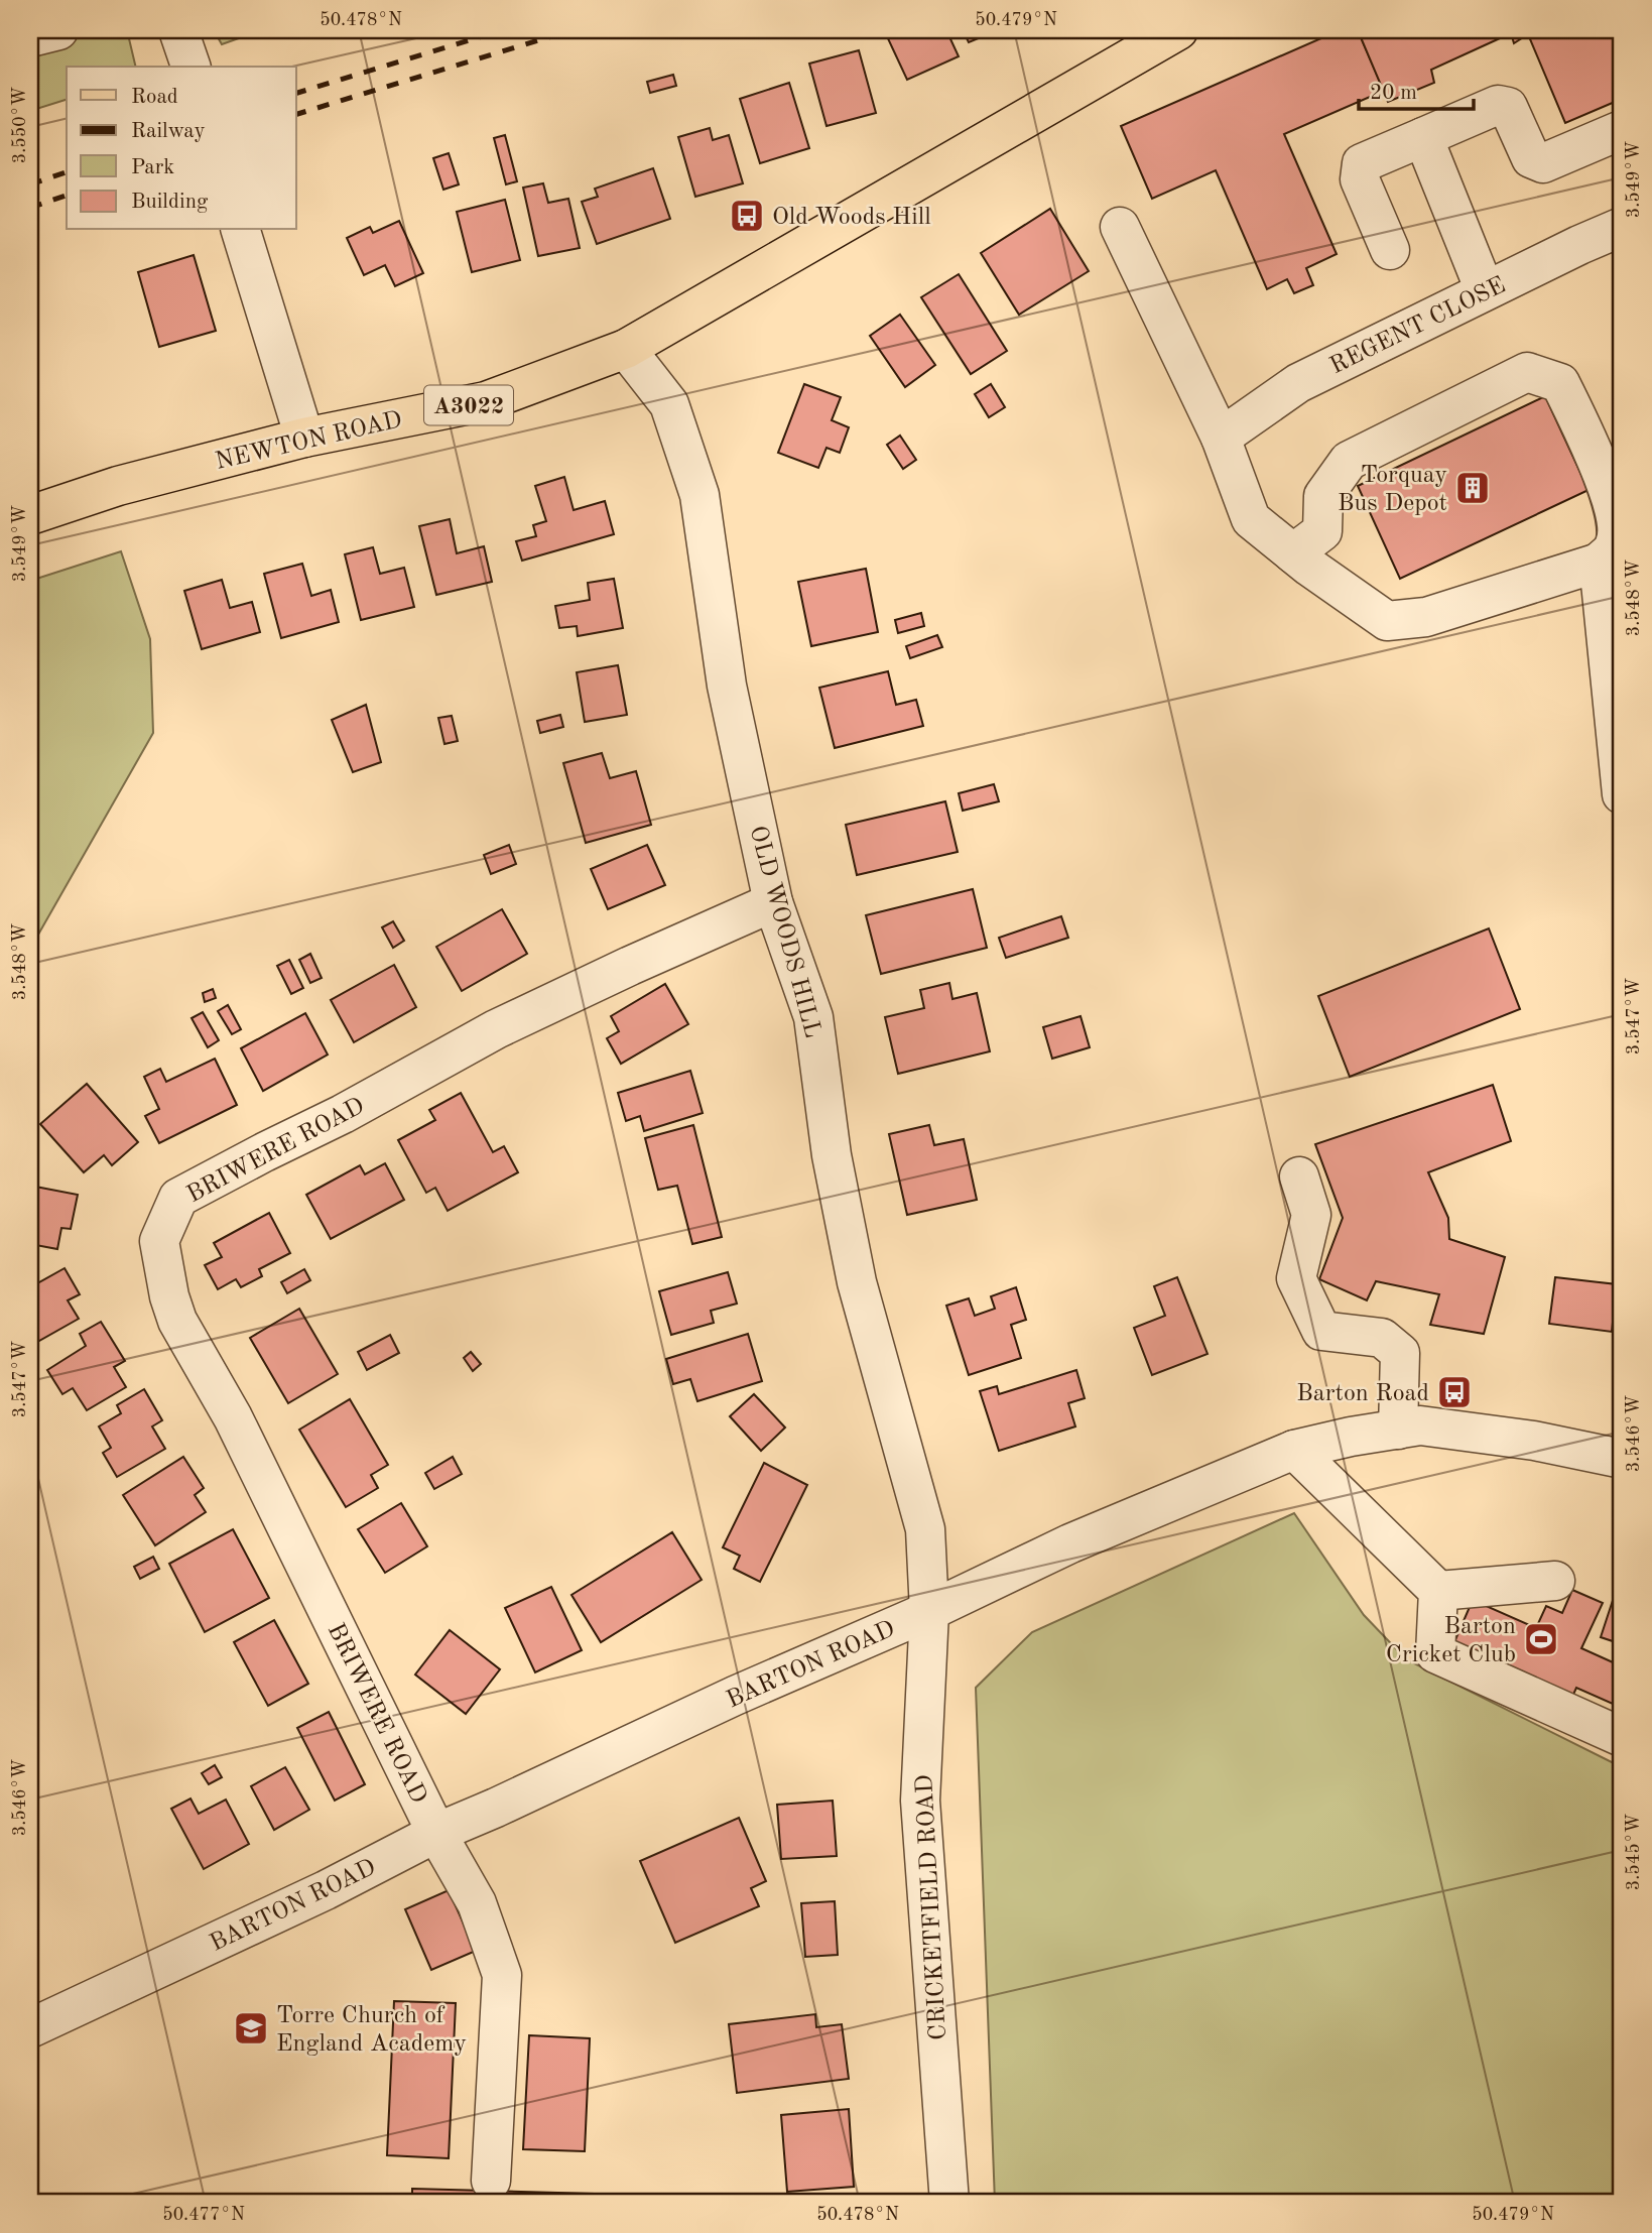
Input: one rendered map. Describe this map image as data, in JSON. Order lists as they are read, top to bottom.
{
  "streets": {
    "main road": ["A3022", "NEWTON ROAD"],
    "street": [
      "REGENT CLOSE",
      "OLD WOODS HILL",
      "BRIWERE ROAD",
      "BARTON ROAD",
      "CRICKETFIELD ROAD"
    ]
  },
  "crossings": [
    ["A3022", "NEWTON ROAD"],
    ["A3022", "OLD WOODS HILL"],
    ["NEWTON ROAD", "OLD WOODS HILL"],
    ["OLD WOODS HILL", "BRIWERE ROAD"],
    ["OLD WOODS HILL", "BARTON ROAD"],
    ["OLD WOODS HILL", "CRICKETFIELD ROAD"],
    ["BRIWERE ROAD", "BARTON ROAD"],
    ["BARTON ROAD", "CRICKETFIELD ROAD"]
  ],
  "places": {
    "bus stop": ["Old Woods Hill", "Barton Road"],
    "building": ["Torquay Bus Depot"],
    "sports": ["Barton Cricket Club"],
    "school or university": ["Torre Church of England Academy"]
  },
  "legend": [
    "Road",
    "Railway",
    "Park",
    "Building"
  ],
  "scale_bar": "20 m",
  "coordinates": [
    "50.478°N",
    "50.479°N",
    "3.550°W",
    "3.549°W",
    "3.548°W",
    "3.547°W",
    "3.546°W",
    "3.545°W",
    "50.477°N"
  ]
}
